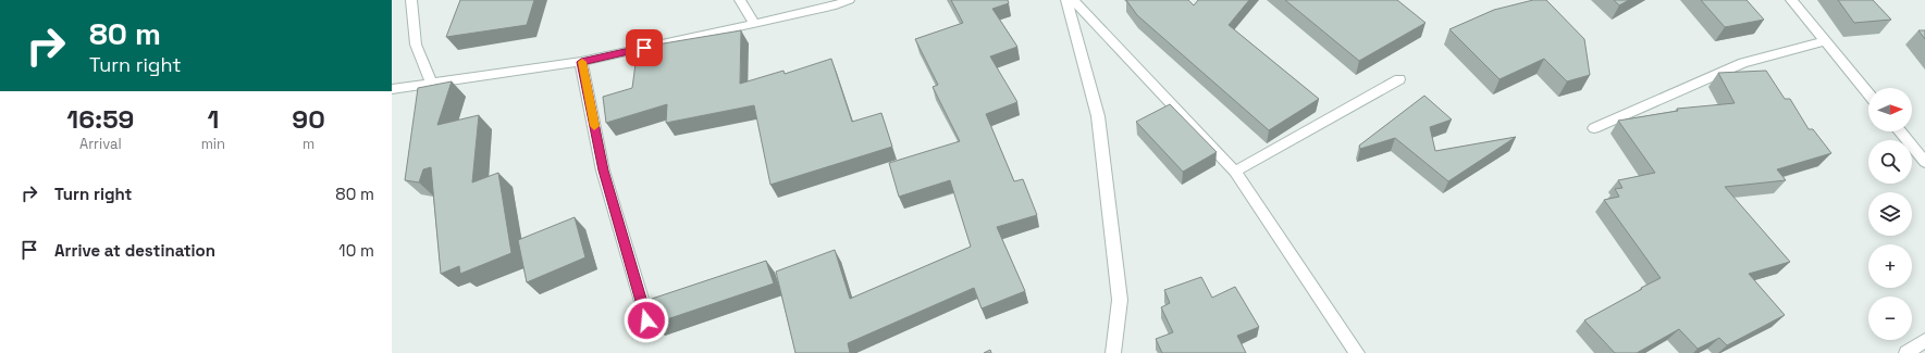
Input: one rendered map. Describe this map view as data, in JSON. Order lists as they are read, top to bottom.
{
  "north": "right",
  "page": {
    "turn": ["80 m", "Turn right"],
    "map_buttons": ["+", "−"],
    "eta": [
      "16:59",
      "Arrival",
      "1",
      "min",
      "90",
      "m"
    ],
    "list": [
      {
        "name": "Turn right",
        "value": "80 m"
      },
      {
        "name": "Arrive at destination",
        "value": "10 m"
      }
    ]
  }
}
